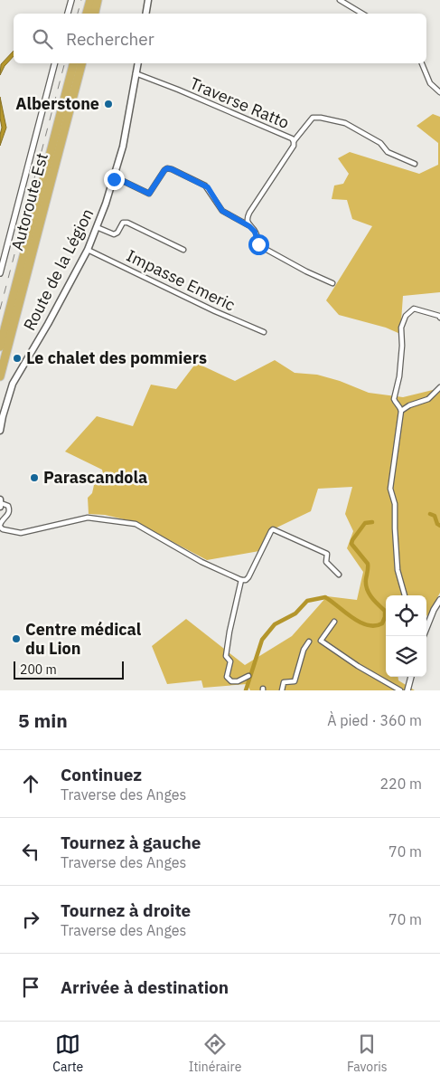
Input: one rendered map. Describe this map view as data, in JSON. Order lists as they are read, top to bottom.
{
  "streets": {
    "highway": ["Autoroute Est"],
    "main road": ["Route de la Légion"],
    "street": ["Traverse Ratto", "Impasse Emeric"]
  },
  "crossings": [
    ["Traverse Ratto", "Route de la Légion"],
    ["Route de la Légion", "Impasse Emeric"]
  ],
  "places": [
    "Alberstone",
    "Le chalet des pommiers",
    "Parascandola",
    "Centre médical du Lion"
  ],
  "scale_bar": "200 m",
  "page": {
    "search": "Rechercher",
    "scale": "200 m",
    "heading": ["5 min", "À pied · 360 m"],
    "list": [
      ["Continuez", "Traverse des Anges", "220 m"],
      ["Tournez à gauche", "Traverse des Anges", "70 m"],
      ["Tournez à droite", "Traverse des Anges", "70 m"],
      "Arrivée à destination"
    ],
    "nav": ["Carte", "Itinéraire", "Favoris"]
  }
}
